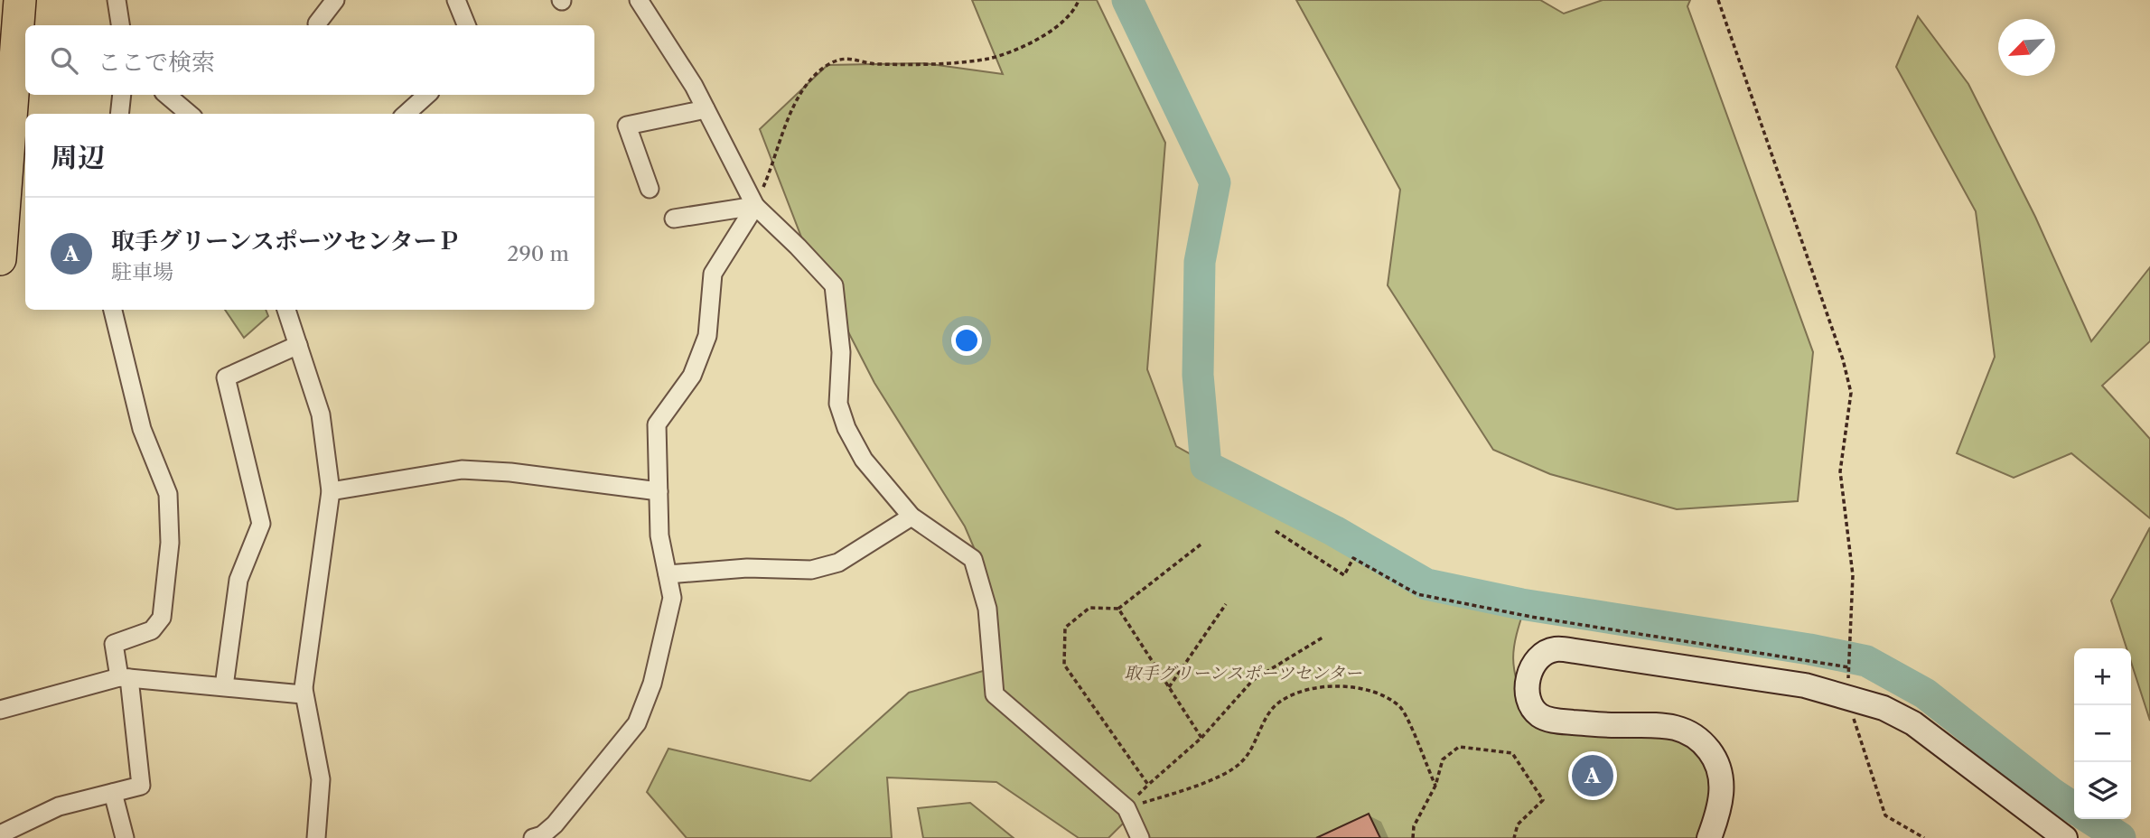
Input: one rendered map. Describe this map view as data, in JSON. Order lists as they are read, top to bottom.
{
  "parks": ["取手グリーンスポーツセンター"],
  "north": "bottom left",
  "page": {
    "search": "ここで検索",
    "heading": "周辺",
    "list": [
      {
        "mark": "A",
        "name": "取手グリーンスポーツセンターＰ",
        "note": "駐車場",
        "value": "290 m"
      }
    ],
    "map_buttons": ["+", "−"],
    "pins": "A"
  }
}
